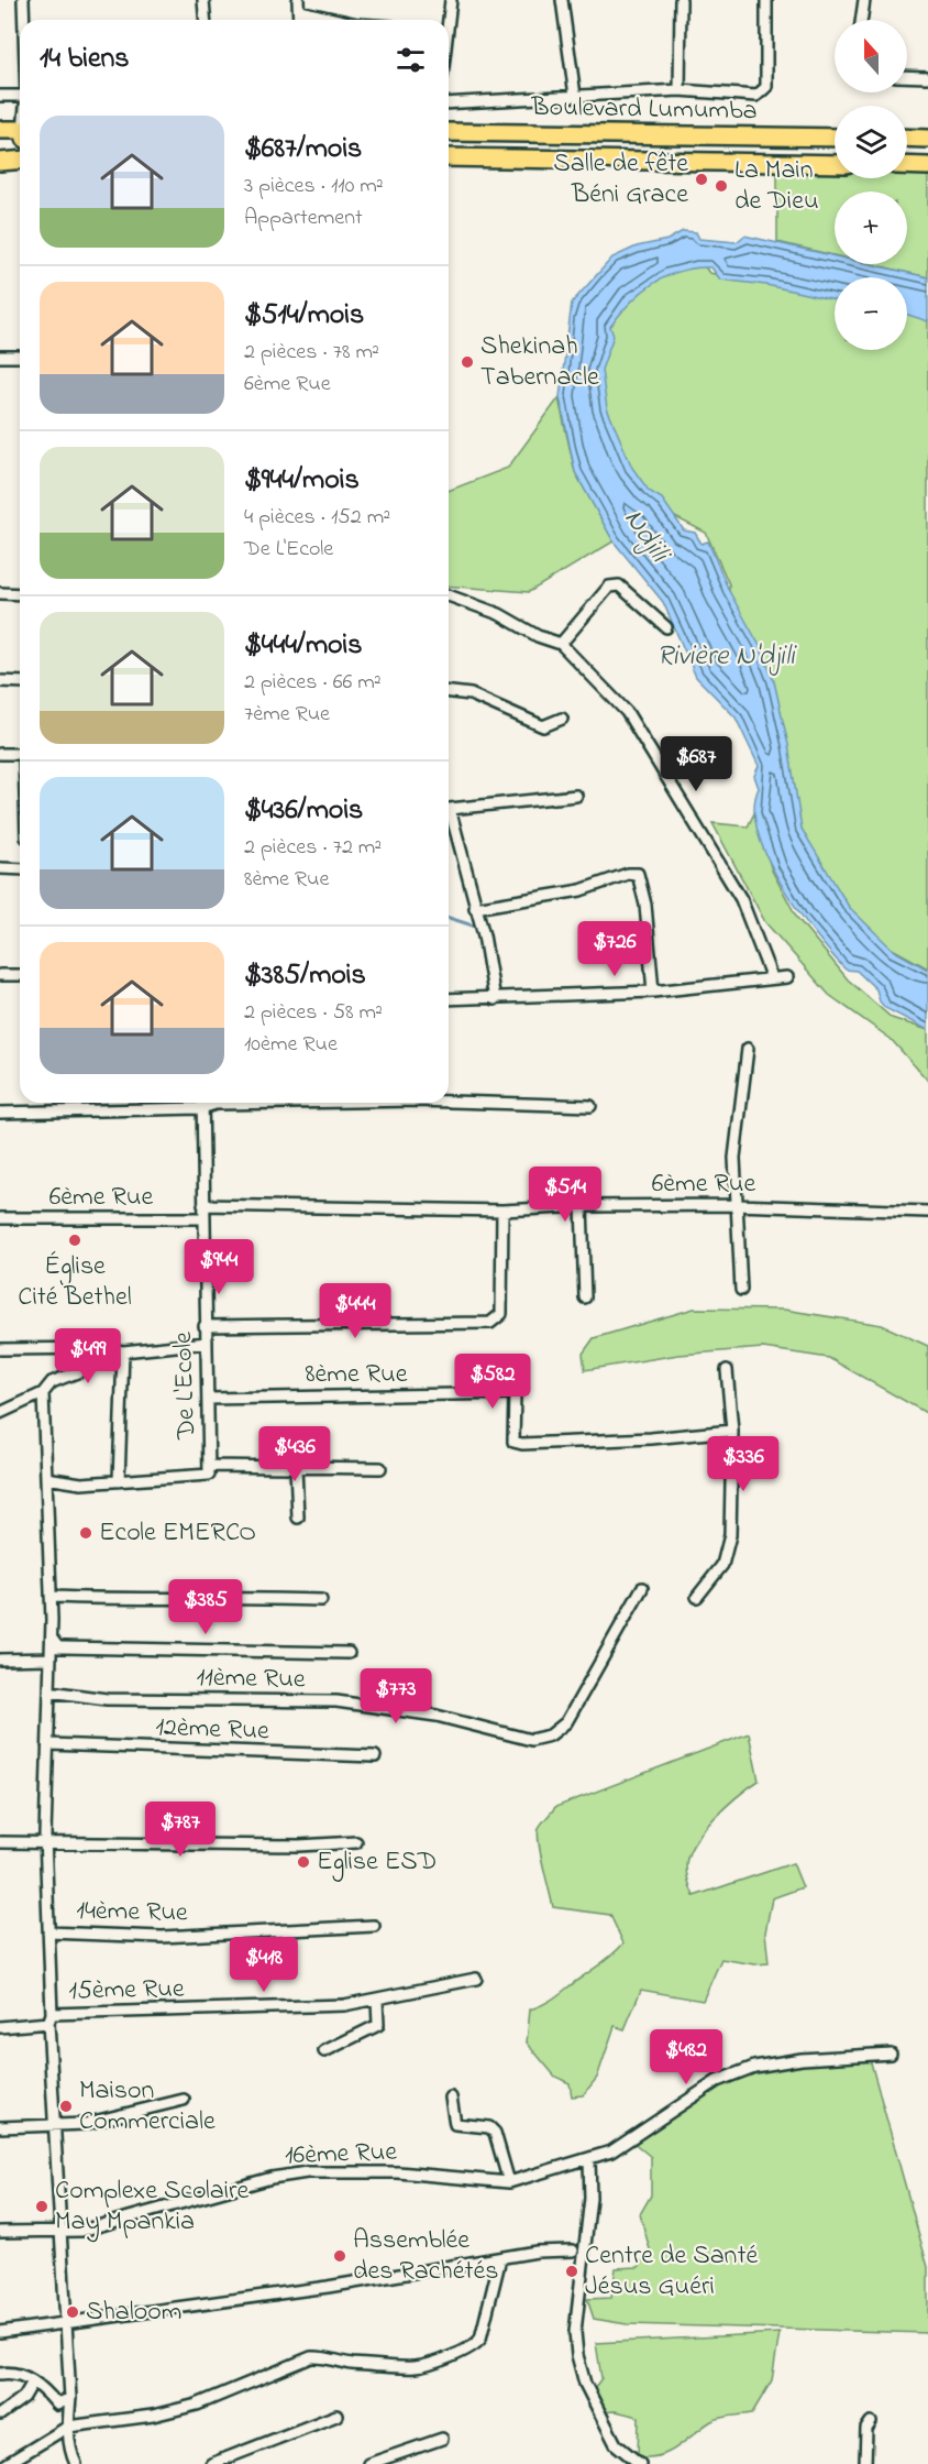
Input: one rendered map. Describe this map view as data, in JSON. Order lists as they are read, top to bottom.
{
  "streets": {
    "highway": ["Boulevard Lumumba"],
    "street": [
      "6ème Rue",
      "8ème Rue",
      "De L'Ecole",
      "11ème Rue",
      "12ème Rue",
      "14ème Rue",
      "15ème Rue",
      "16ème Rue"
    ]
  },
  "crossings": [
    ["6ème Rue", "De L'Ecole"],
    ["8ème Rue", "De L'Ecole"]
  ],
  "water": ["Ndjili", "Rivière N'djili"],
  "places": [
    "Salle de fête Béni Grace",
    "La Main de Dieu",
    "Shekinah Tabernacle",
    "Église Cité Bethel",
    "Ecole EMERCO",
    "Eglise ESD",
    "Maison Commerciale",
    "Complexe Scolaire May Mpankia",
    "Assemblée des Rachétés",
    "Centre de Santé Jésus Guéri",
    "Shaloom"
  ],
  "north": "top",
  "page": {
    "map_buttons": ["+", "−"],
    "heading": "14 biens",
    "list": [
      {
        "name": "$687/mois",
        "note": "3 pièces · 110 m² · Appartement"
      },
      {
        "name": "$514/mois",
        "note": "2 pièces · 78 m² · 6ème Rue"
      },
      {
        "name": "$944/mois",
        "note": "4 pièces · 152 m² · De L'Ecole"
      },
      {
        "name": "$444/mois",
        "note": "2 pièces · 66 m² · 7ème Rue"
      },
      {
        "name": "$436/mois",
        "note": "2 pièces · 72 m² · 8ème Rue"
      },
      {
        "name": "$385/mois",
        "note": "2 pièces · 58 m² · 10ème Rue"
      }
    ],
    "price": [
      "$687",
      "$726",
      "$514",
      "$944",
      "$444",
      "$499",
      "$582",
      "$436",
      "$336",
      "$385",
      "$773",
      "$787",
      "$418",
      "$482"
    ]
  }
}
